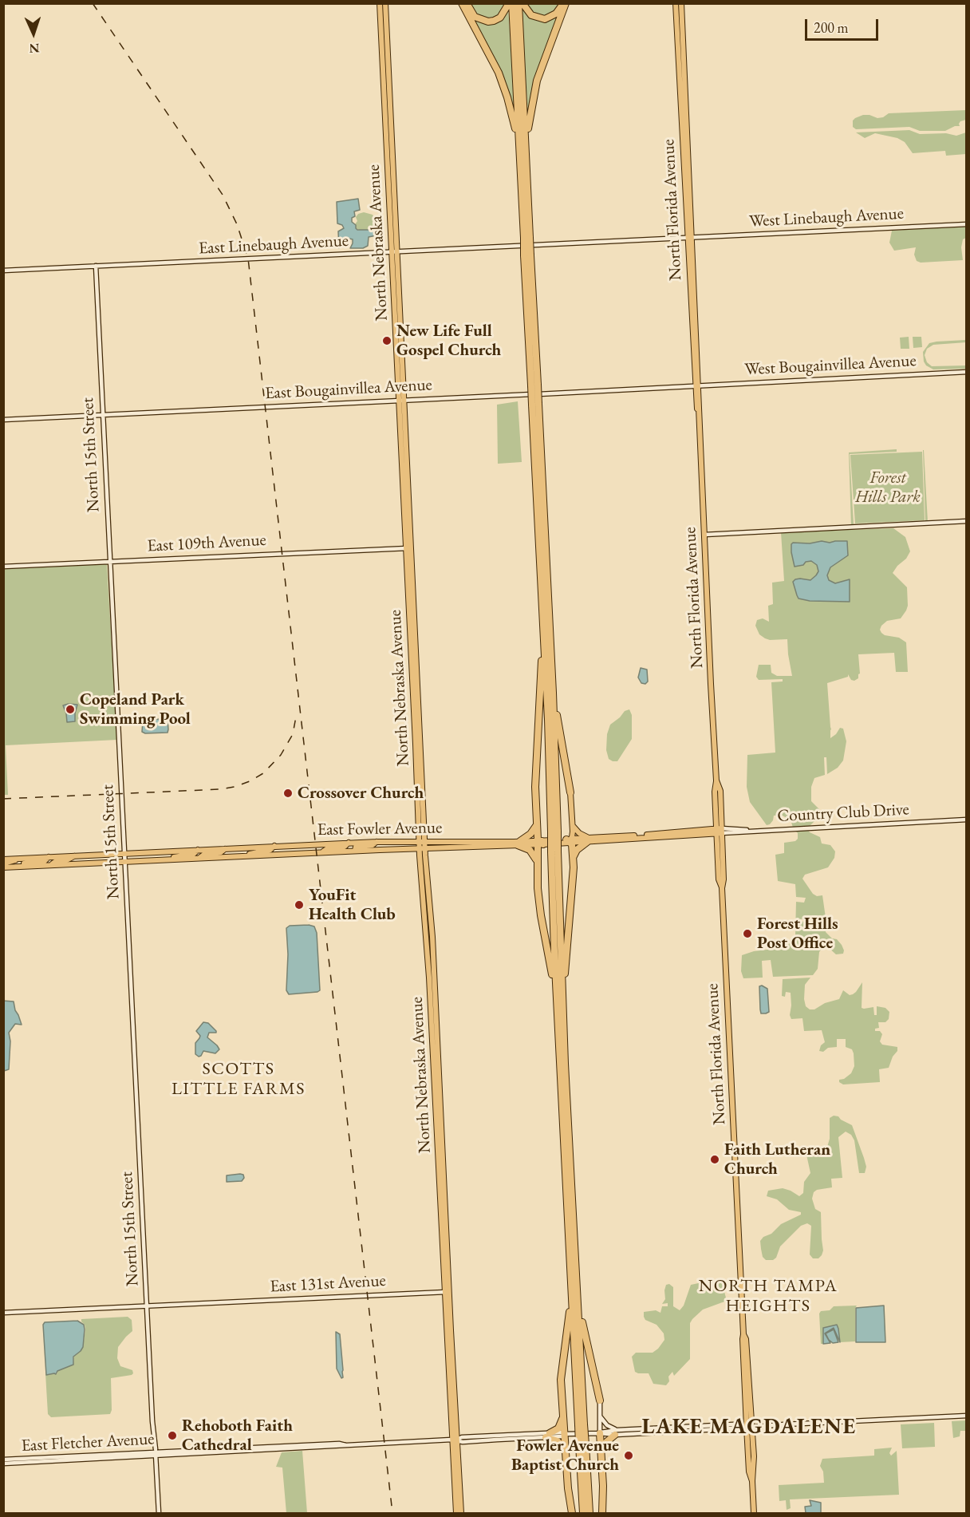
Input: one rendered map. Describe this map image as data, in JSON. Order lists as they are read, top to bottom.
{
  "streets": {
    "main road": ["North Florida Avenue", "North Nebraska Avenue", "East Fowler Avenue"],
    "street": [
      "West Linebaugh Avenue",
      "East Linebaugh Avenue",
      "West Bougainvillea Avenue",
      "East Bougainvillea Avenue",
      "North 15th Street",
      "East 109th Avenue",
      "Country Club Drive",
      "East 131st Avenue",
      "East Fletcher Avenue"
    ]
  },
  "crossings": [
    ["North Florida Avenue", "West Linebaugh Avenue"],
    ["North Florida Avenue", "East Linebaugh Avenue"],
    ["North Florida Avenue", "West Bougainvillea Avenue"],
    ["North Florida Avenue", "East Bougainvillea Avenue"],
    ["North Florida Avenue", "Country Club Drive"],
    ["North Florida Avenue", "East Fowler Avenue"],
    ["North Florida Avenue", "East Fletcher Avenue"],
    ["West Linebaugh Avenue", "East Linebaugh Avenue"],
    ["North Nebraska Avenue", "East Linebaugh Avenue"],
    ["North Nebraska Avenue", "East Bougainvillea Avenue"],
    ["North Nebraska Avenue", "East 109th Avenue"],
    ["North Nebraska Avenue", "East Fowler Avenue"],
    ["North Nebraska Avenue", "East 131st Avenue"],
    ["North Nebraska Avenue", "East Fletcher Avenue"],
    ["East Linebaugh Avenue", "North 15th Street"],
    ["West Bougainvillea Avenue", "East Bougainvillea Avenue"],
    ["East Bougainvillea Avenue", "North 15th Street"],
    ["North 15th Street", "East 109th Avenue"],
    ["North 15th Street", "East Fowler Avenue"],
    ["North 15th Street", "East 131st Avenue"],
    ["North 15th Street", "East Fletcher Avenue"],
    ["Country Club Drive", "East Fowler Avenue"]
  ],
  "districts": ["SCOTTS LITTLE FARMS", "NORTH TAMPA HEIGHTS", "LAKE MAGDALENE"],
  "parks": ["Forest Hills Park"],
  "places": [
    "New Life Full Gospel Church",
    "Copeland Park Swimming Pool",
    "Crossover Church",
    "YouFit Health Club",
    "Forest Hills Post Office",
    "Faith Lutheran Church",
    "Rehoboth Faith Cathedral",
    "Fowler Avenue Baptist Church"
  ],
  "scale_bar": "200 m",
  "north": "bottom"
}
